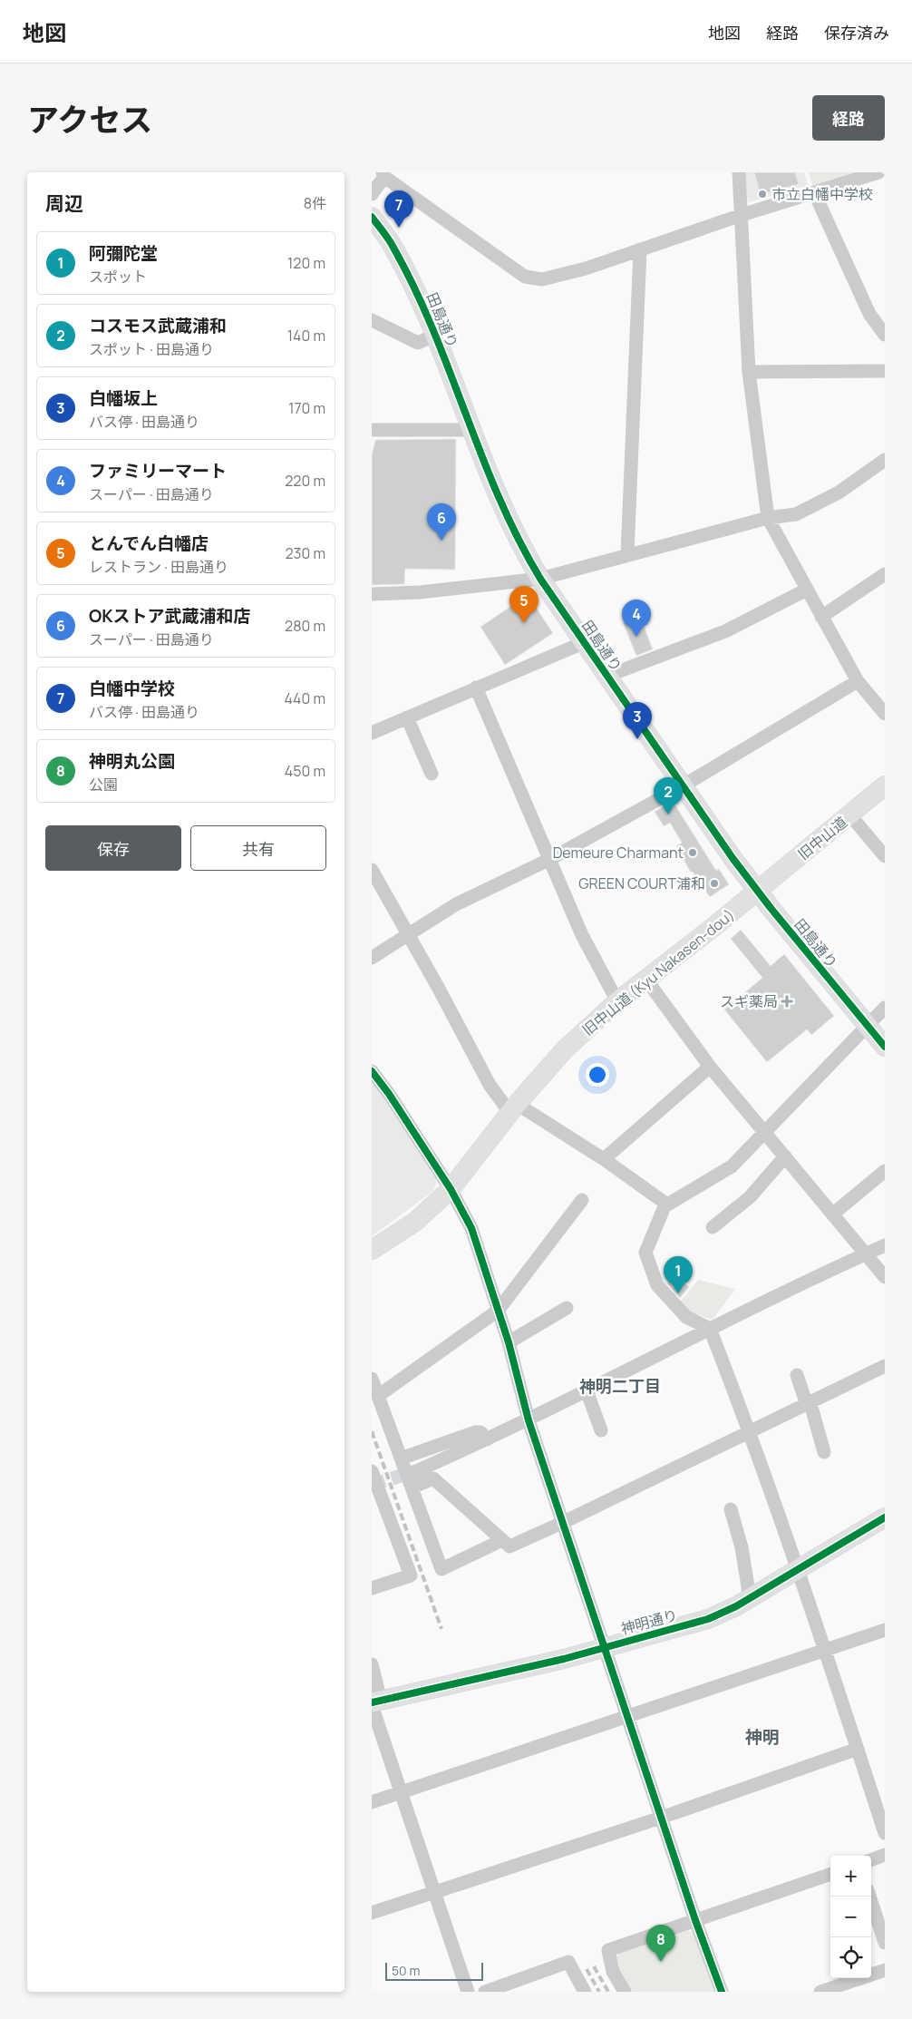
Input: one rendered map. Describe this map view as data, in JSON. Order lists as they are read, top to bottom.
{
  "streets": {
    "street": [
      "田島通り",
      "旧中山道",
      "旧中山道 (Kyu Nakasen-dou)",
      "神明通り"
    ]
  },
  "crossings": [
    ["田島通り", "旧中山道"],
    ["田島通り", "旧中山道 (Kyu Nakasen-dou)"],
    ["旧中山道", "旧中山道 (Kyu Nakasen-dou)"]
  ],
  "districts": ["神明二丁目", "神明"],
  "places": {
    "other": ["市立白幡中学校", "Demeure Charmant", "GREEN COURT浦和"],
    "health": ["スギ薬局"]
  },
  "scale_bar": "50 m",
  "page": {
    "header": "地図",
    "nav": ["地図", "経路", "保存済み"],
    "title": "アクセス",
    "buttons": [
      "経路",
      ["保存", "共有"]
    ],
    "heading": ["周辺", "8件"],
    "pins": [
      "7",
      "6",
      "5",
      "4",
      "3",
      "2",
      "1",
      "8"
    ],
    "list": [
      {
        "mark": "1",
        "name": "阿彌陀堂",
        "note": "スポット",
        "value": "120 m"
      },
      {
        "mark": "2",
        "name": "コスモス武蔵浦和",
        "note": "スポット · 田島通り",
        "value": "140 m"
      },
      {
        "mark": "3",
        "name": "白幡坂上",
        "note": "バス停 · 田島通り",
        "value": "170 m"
      },
      {
        "mark": "4",
        "name": "ファミリーマート",
        "note": "スーパー · 田島通り",
        "value": "220 m"
      },
      {
        "mark": "5",
        "name": "とんでん白幡店",
        "note": "レストラン · 田島通り",
        "value": "230 m"
      },
      {
        "mark": "6",
        "name": "OKストア武蔵浦和店",
        "note": "スーパー · 田島通り",
        "value": "280 m"
      },
      {
        "mark": "7",
        "name": "白幡中学校",
        "note": "バス停 · 田島通り",
        "value": "440 m"
      },
      {
        "mark": "8",
        "name": "神明丸公園",
        "note": "公園",
        "value": "450 m"
      }
    ],
    "map_buttons": ["+", "−"],
    "scale": "50 m"
  }
}
